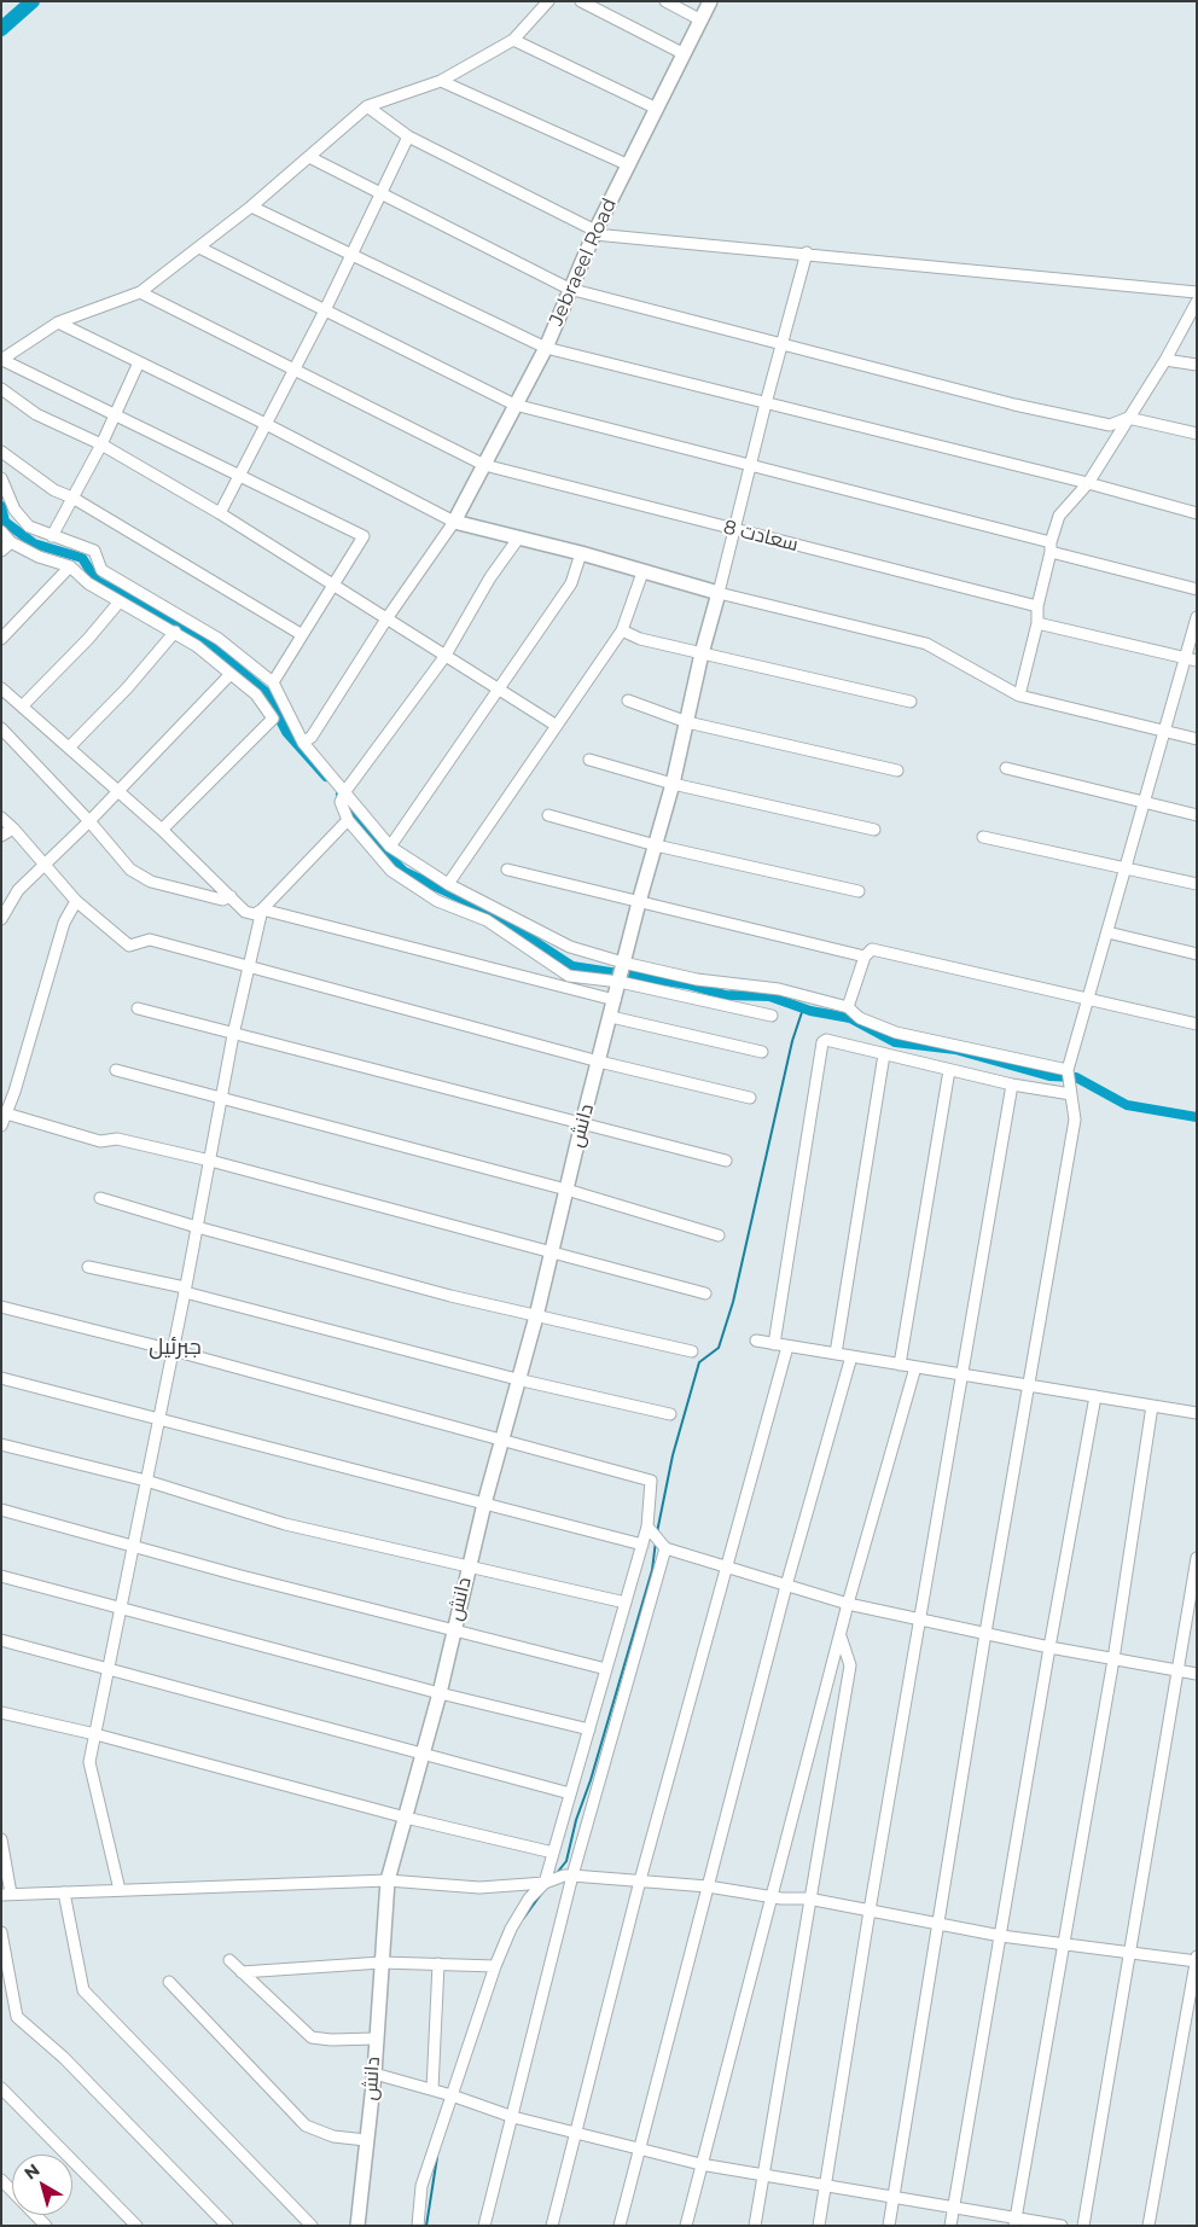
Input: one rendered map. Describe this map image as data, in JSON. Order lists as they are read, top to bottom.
{
  "streets": {
    "main road": ["Jebraeel Road", "دانش"],
    "street": ["سعادت 8"]
  },
  "crossings": [
    ["Jebraeel Road", "سعادت 8"]
  ],
  "districts": ["جبرئیل"],
  "north": "top left"
}
